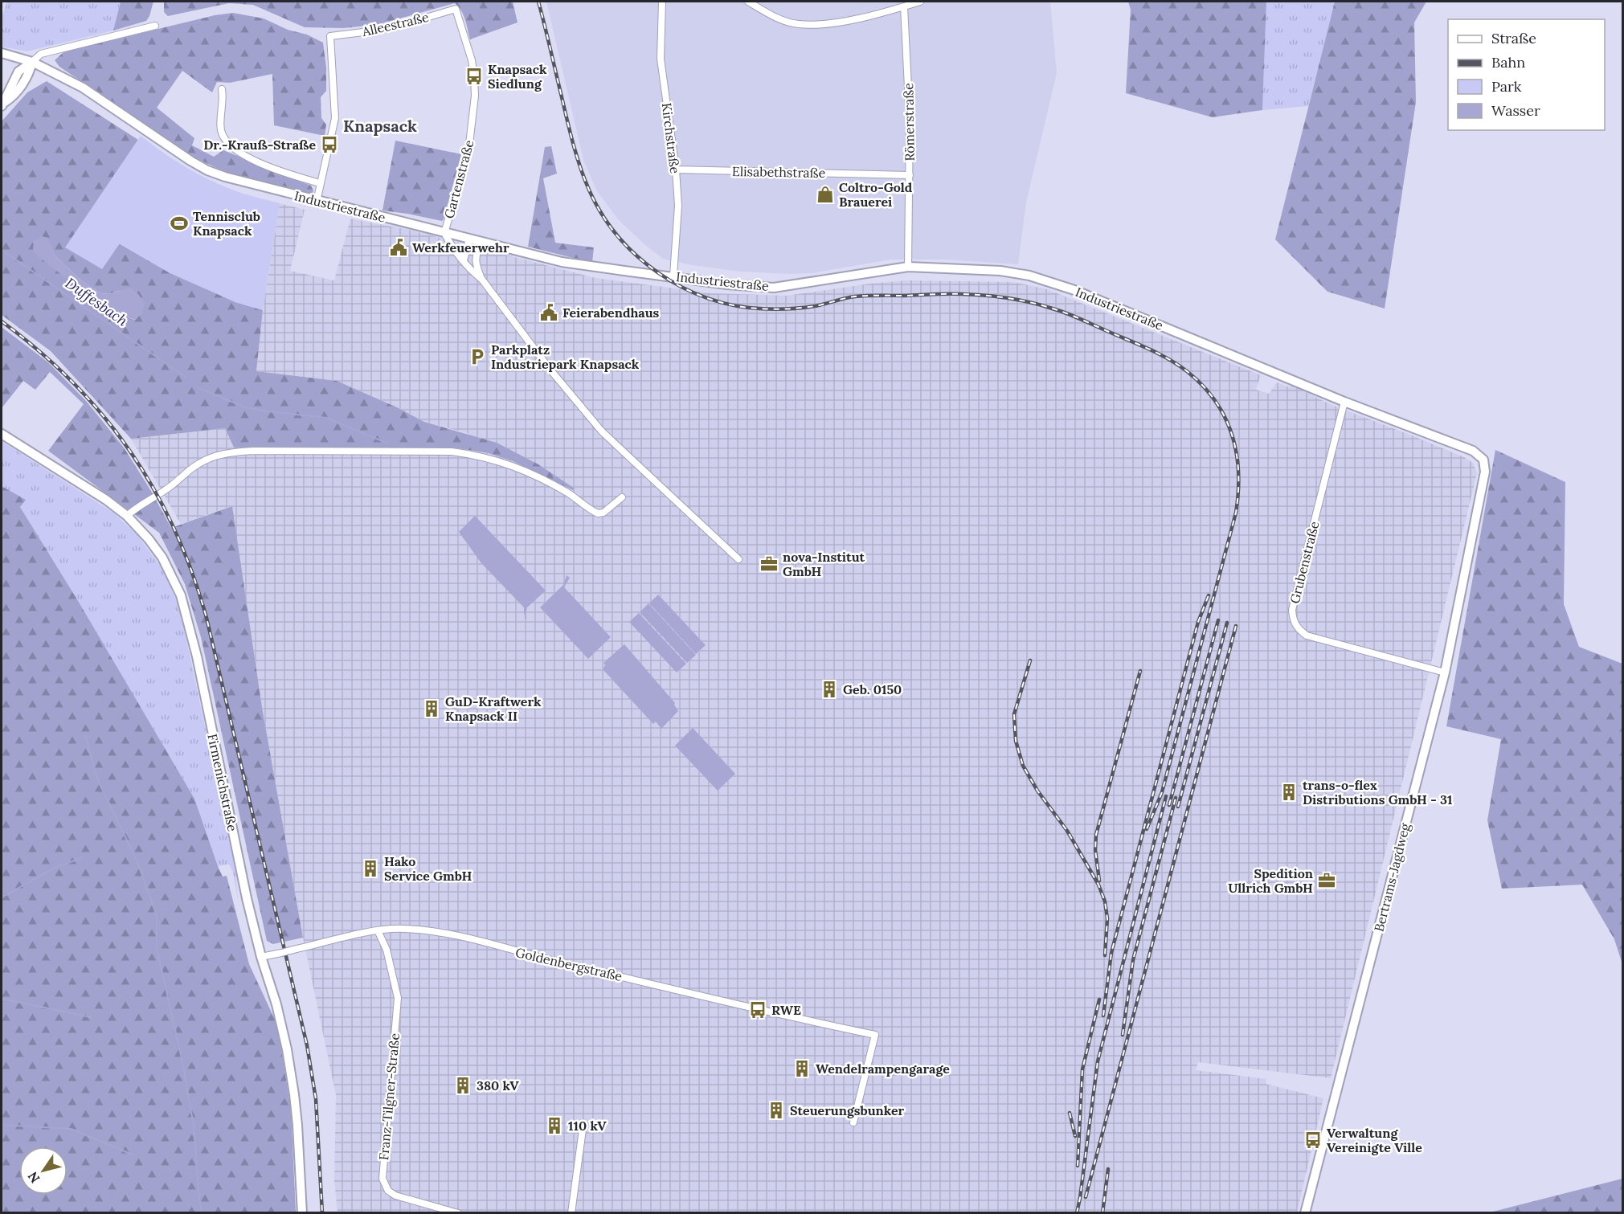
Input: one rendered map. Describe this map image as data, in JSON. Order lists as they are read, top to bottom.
{
  "streets": {
    "main road": ["Industriestraße", "Firmenichstraße", "Bertrams-Jagdweg"],
    "street": [
      "Alleestraße",
      "Römerstraße",
      "Kirchstraße",
      "Elisabethstraße",
      "Gartenstraße",
      "Grubenstraße",
      "Goldenbergstraße",
      "Franz-Tilgner-Straße"
    ]
  },
  "crossings": [
    ["Alleestraße", "Gartenstraße"],
    ["Römerstraße", "Elisabethstraße"],
    ["Römerstraße", "Industriestraße"],
    ["Kirchstraße", "Elisabethstraße"],
    ["Kirchstraße", "Industriestraße"],
    ["Gartenstraße", "Industriestraße"],
    ["Industriestraße", "Grubenstraße"],
    ["Industriestraße", "Bertrams-Jagdweg"],
    ["Grubenstraße", "Bertrams-Jagdweg"],
    ["Firmenichstraße", "Goldenbergstraße"],
    ["Goldenbergstraße", "Franz-Tilgner-Straße"]
  ],
  "districts": ["Knapsack"],
  "water": ["Duffesbach"],
  "places": {
    "bus stop": [
      "Knapsack Siedlung",
      "Dr.-Krauß-Straße",
      "RWE",
      "Verwaltung Vereinigte Ville"
    ],
    "shop": ["Coltro-Gold Brauerei"],
    "sports": ["Tennisclub Knapsack"],
    "public building": ["Werkfeuerwehr", "Feierabendhaus"],
    "parking": ["Parkplatz Industriepark Knapsack"],
    "office": ["nova-Institut GmbH", "Spedition Ullrich GmbH"],
    "building": [
      "Geb. 0150",
      "GuD-Kraftwerk Knapsack II",
      "trans-o-flex Distributions GmbH - 31",
      "Hako Service GmbH",
      "Wendelrampengarage",
      "380 kV",
      "Steuerungsbunker",
      "110 kV"
    ]
  },
  "legend": [
    "Straße",
    "Bahn",
    "Park",
    "Wasser"
  ],
  "north": "bottom left"
}
